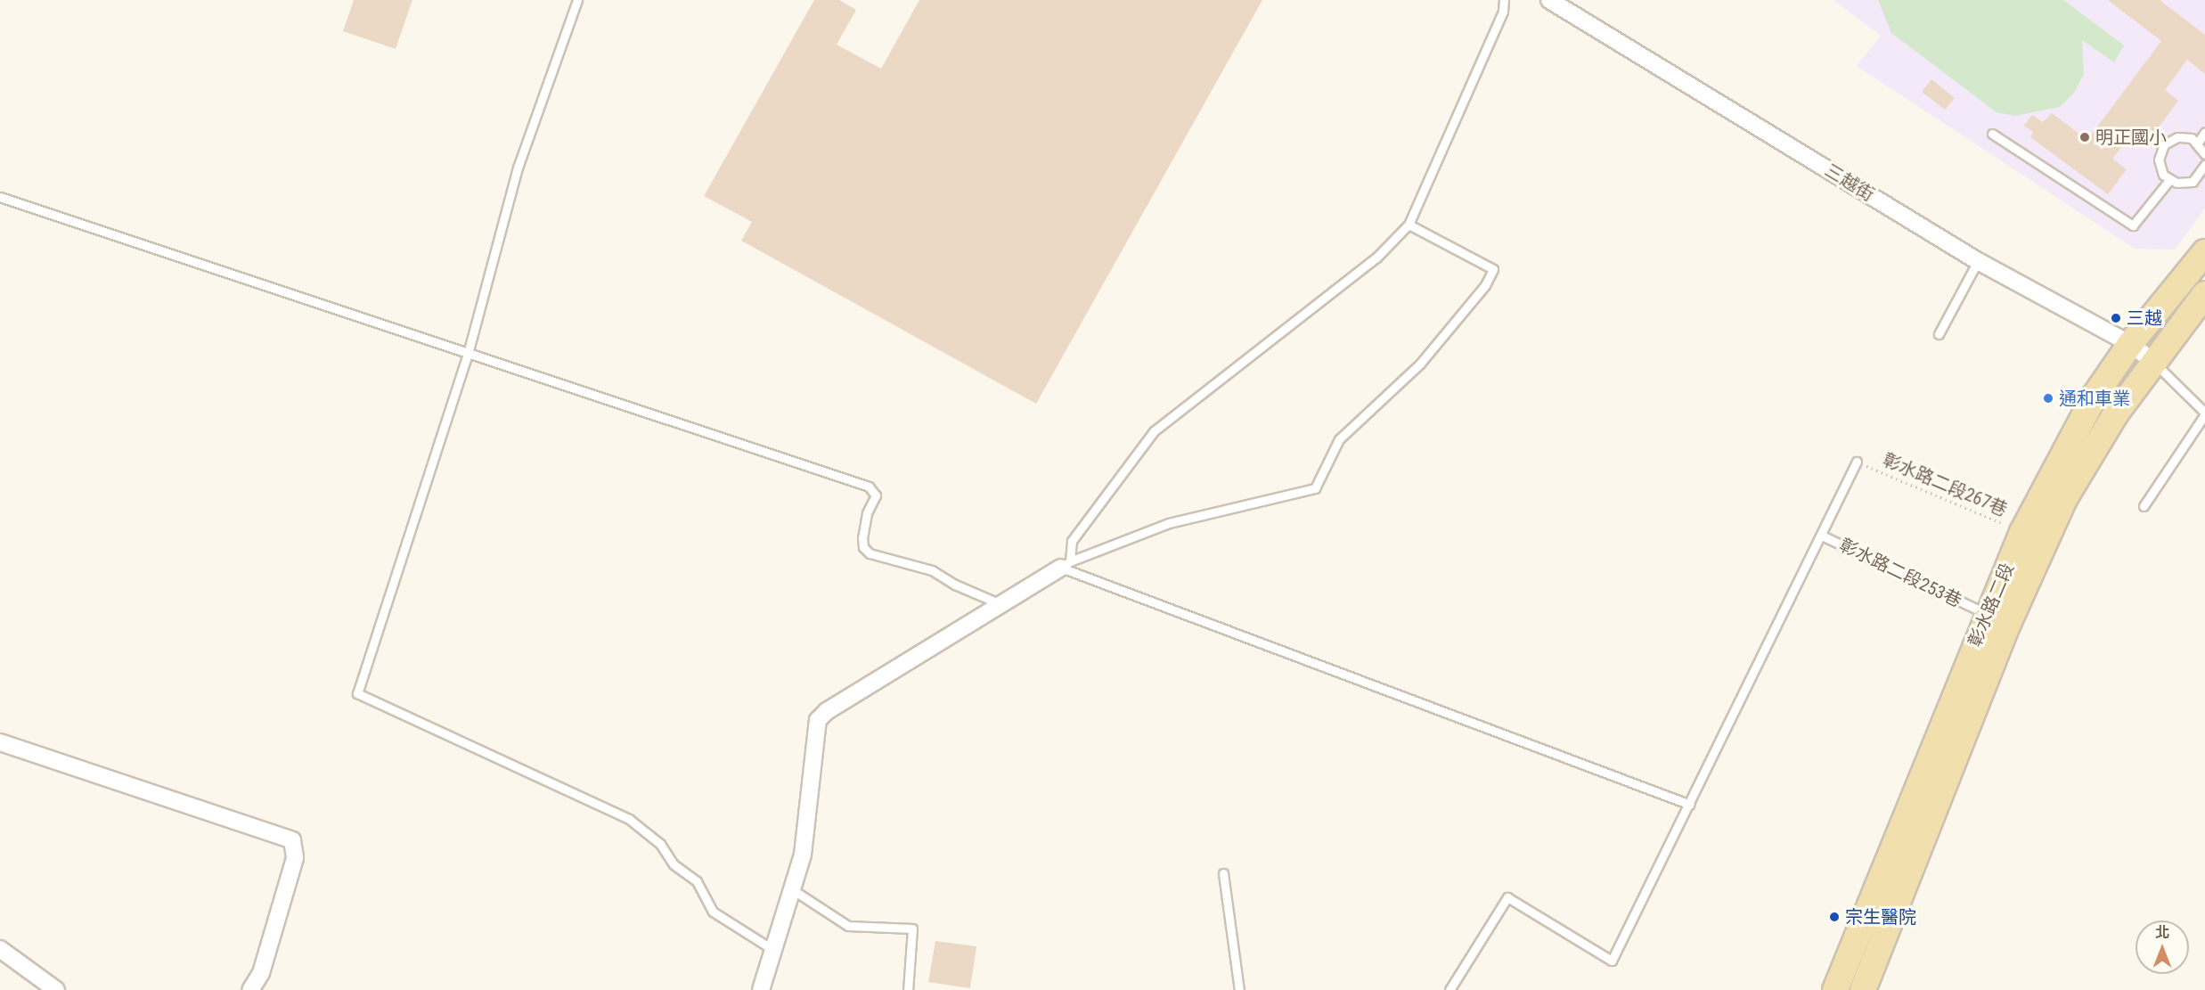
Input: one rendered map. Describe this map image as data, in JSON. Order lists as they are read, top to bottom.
{
  "streets": {
    "main road": ["彰水路二段"],
    "street": ["三越街"],
    "lane": ["彰水路二段253巷"],
    "path": ["彰水路二段267巷"]
  },
  "crossings": [
    ["三越街", "彰水路二段"],
    ["彰水路二段267巷", "彰水路二段"],
    ["彰水路二段253巷", "彰水路二段"]
  ],
  "places": [
    "明正國小",
    "三越",
    "通和車業",
    "宗生醫院"
  ],
  "north": "top"
}
